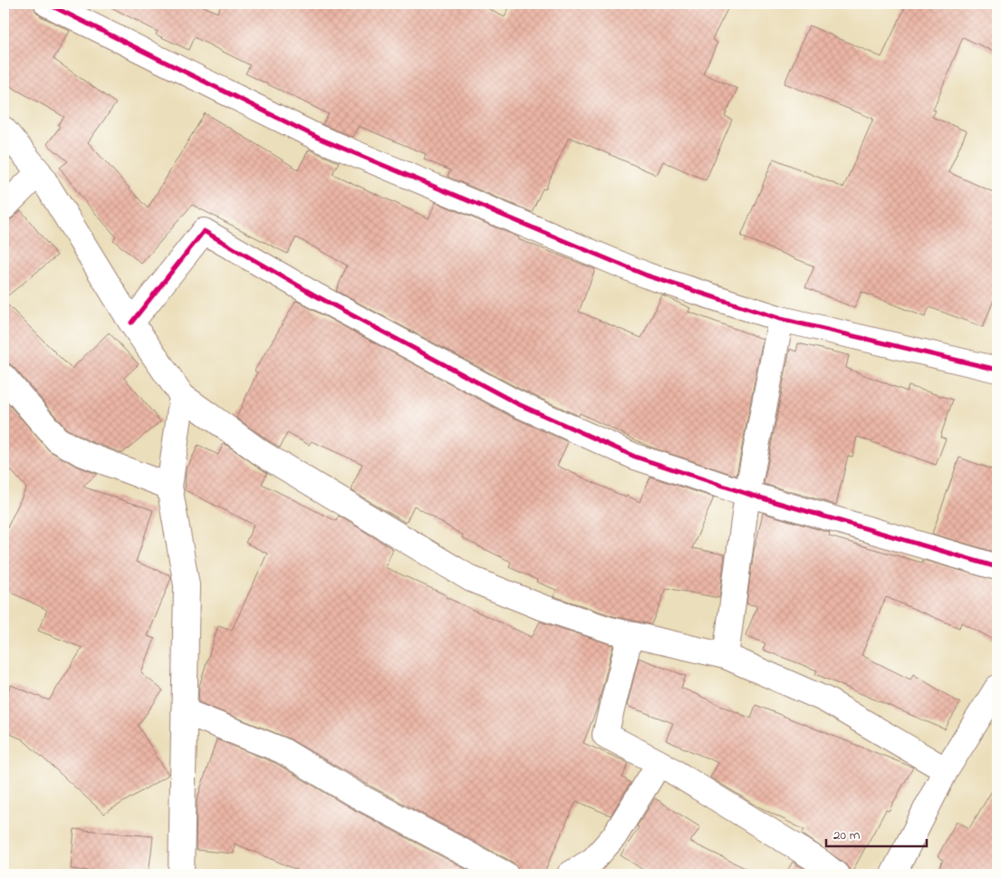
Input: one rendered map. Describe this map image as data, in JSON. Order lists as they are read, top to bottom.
{
  "scale_bar": "20 m"
}
